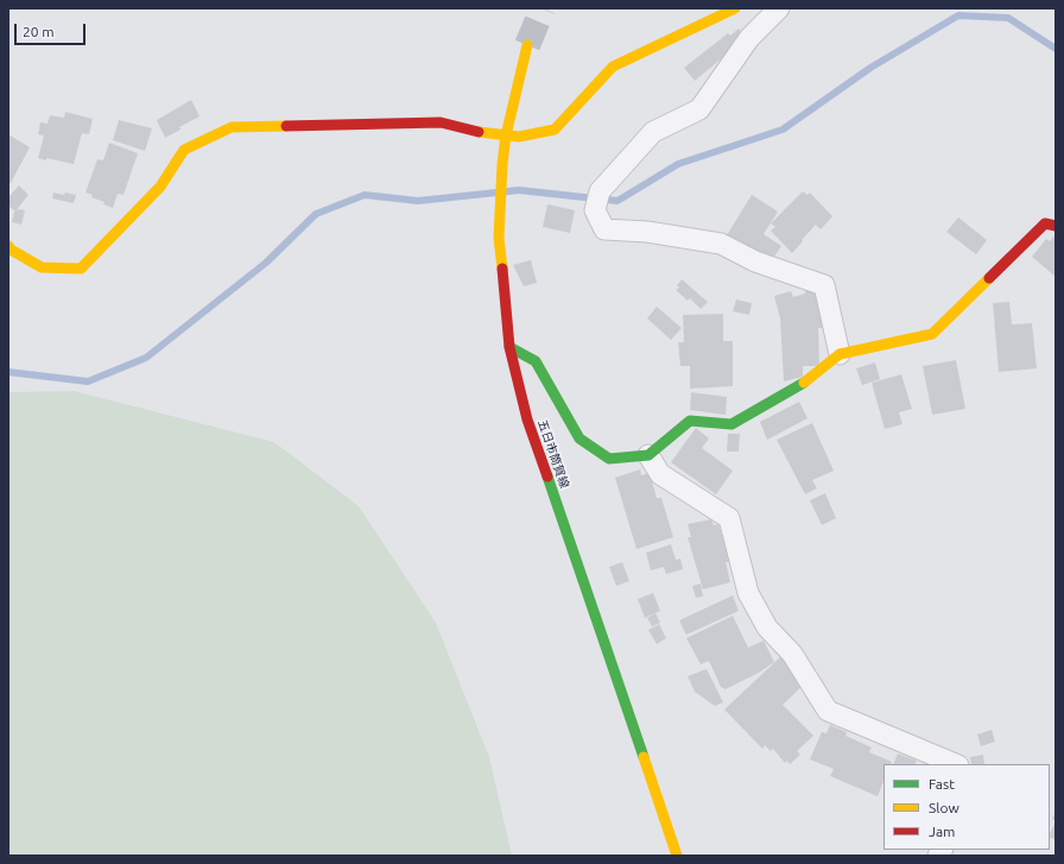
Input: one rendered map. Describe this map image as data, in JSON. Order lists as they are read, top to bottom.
{
  "streets": {
    "street": ["五日市筒賀線"]
  },
  "legend": ["Fast", "Slow", "Jam"],
  "scale_bar": "20 m"
}
